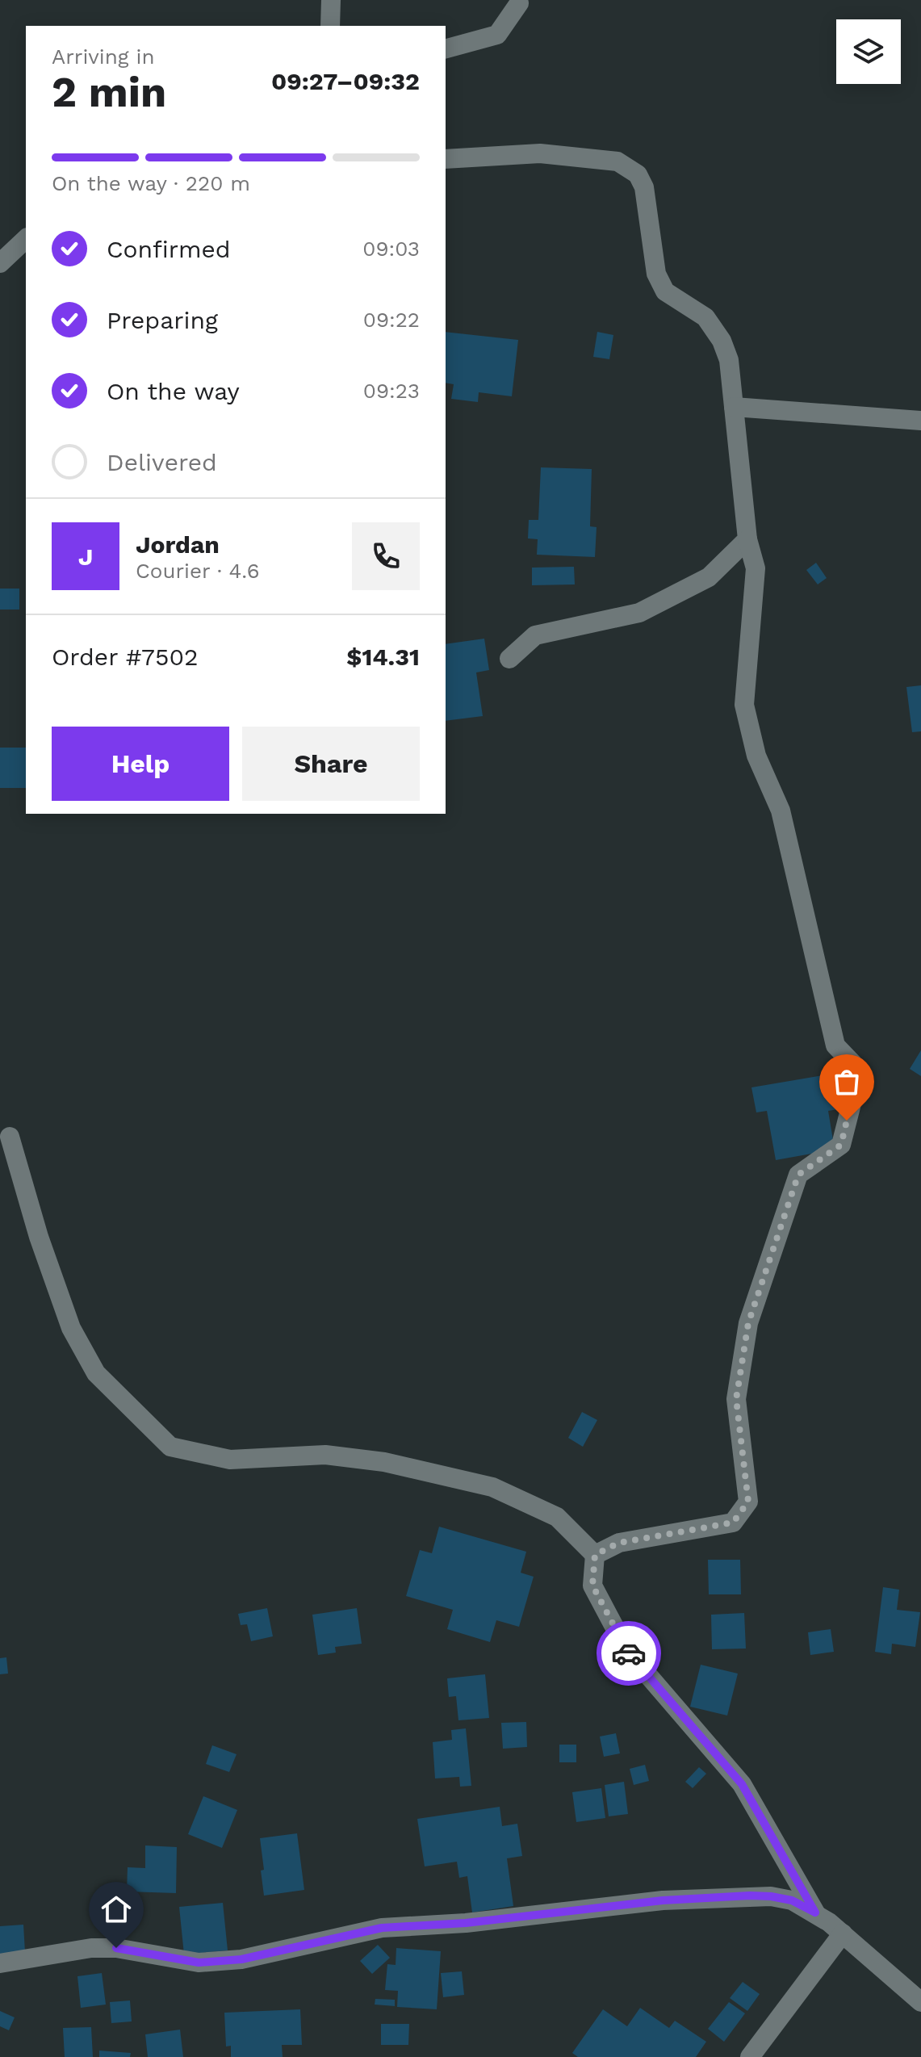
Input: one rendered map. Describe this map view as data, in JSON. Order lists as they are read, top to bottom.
{
  "page": {
    "heading": ["2 min", "Arriving in", "09:27–09:32"],
    "panel": [
      "Jordan",
      "Courier · 4.6",
      "Order #7502",
      "$14.31"
    ],
    "bar": "On the way · 220 m",
    "list": [
      ["Confirmed", "09:03"],
      ["Preparing", "09:22"],
      ["On the way", "09:23"],
      "Delivered"
    ],
    "round": "J",
    "buttons": ["Help", "Share"]
  }
}
